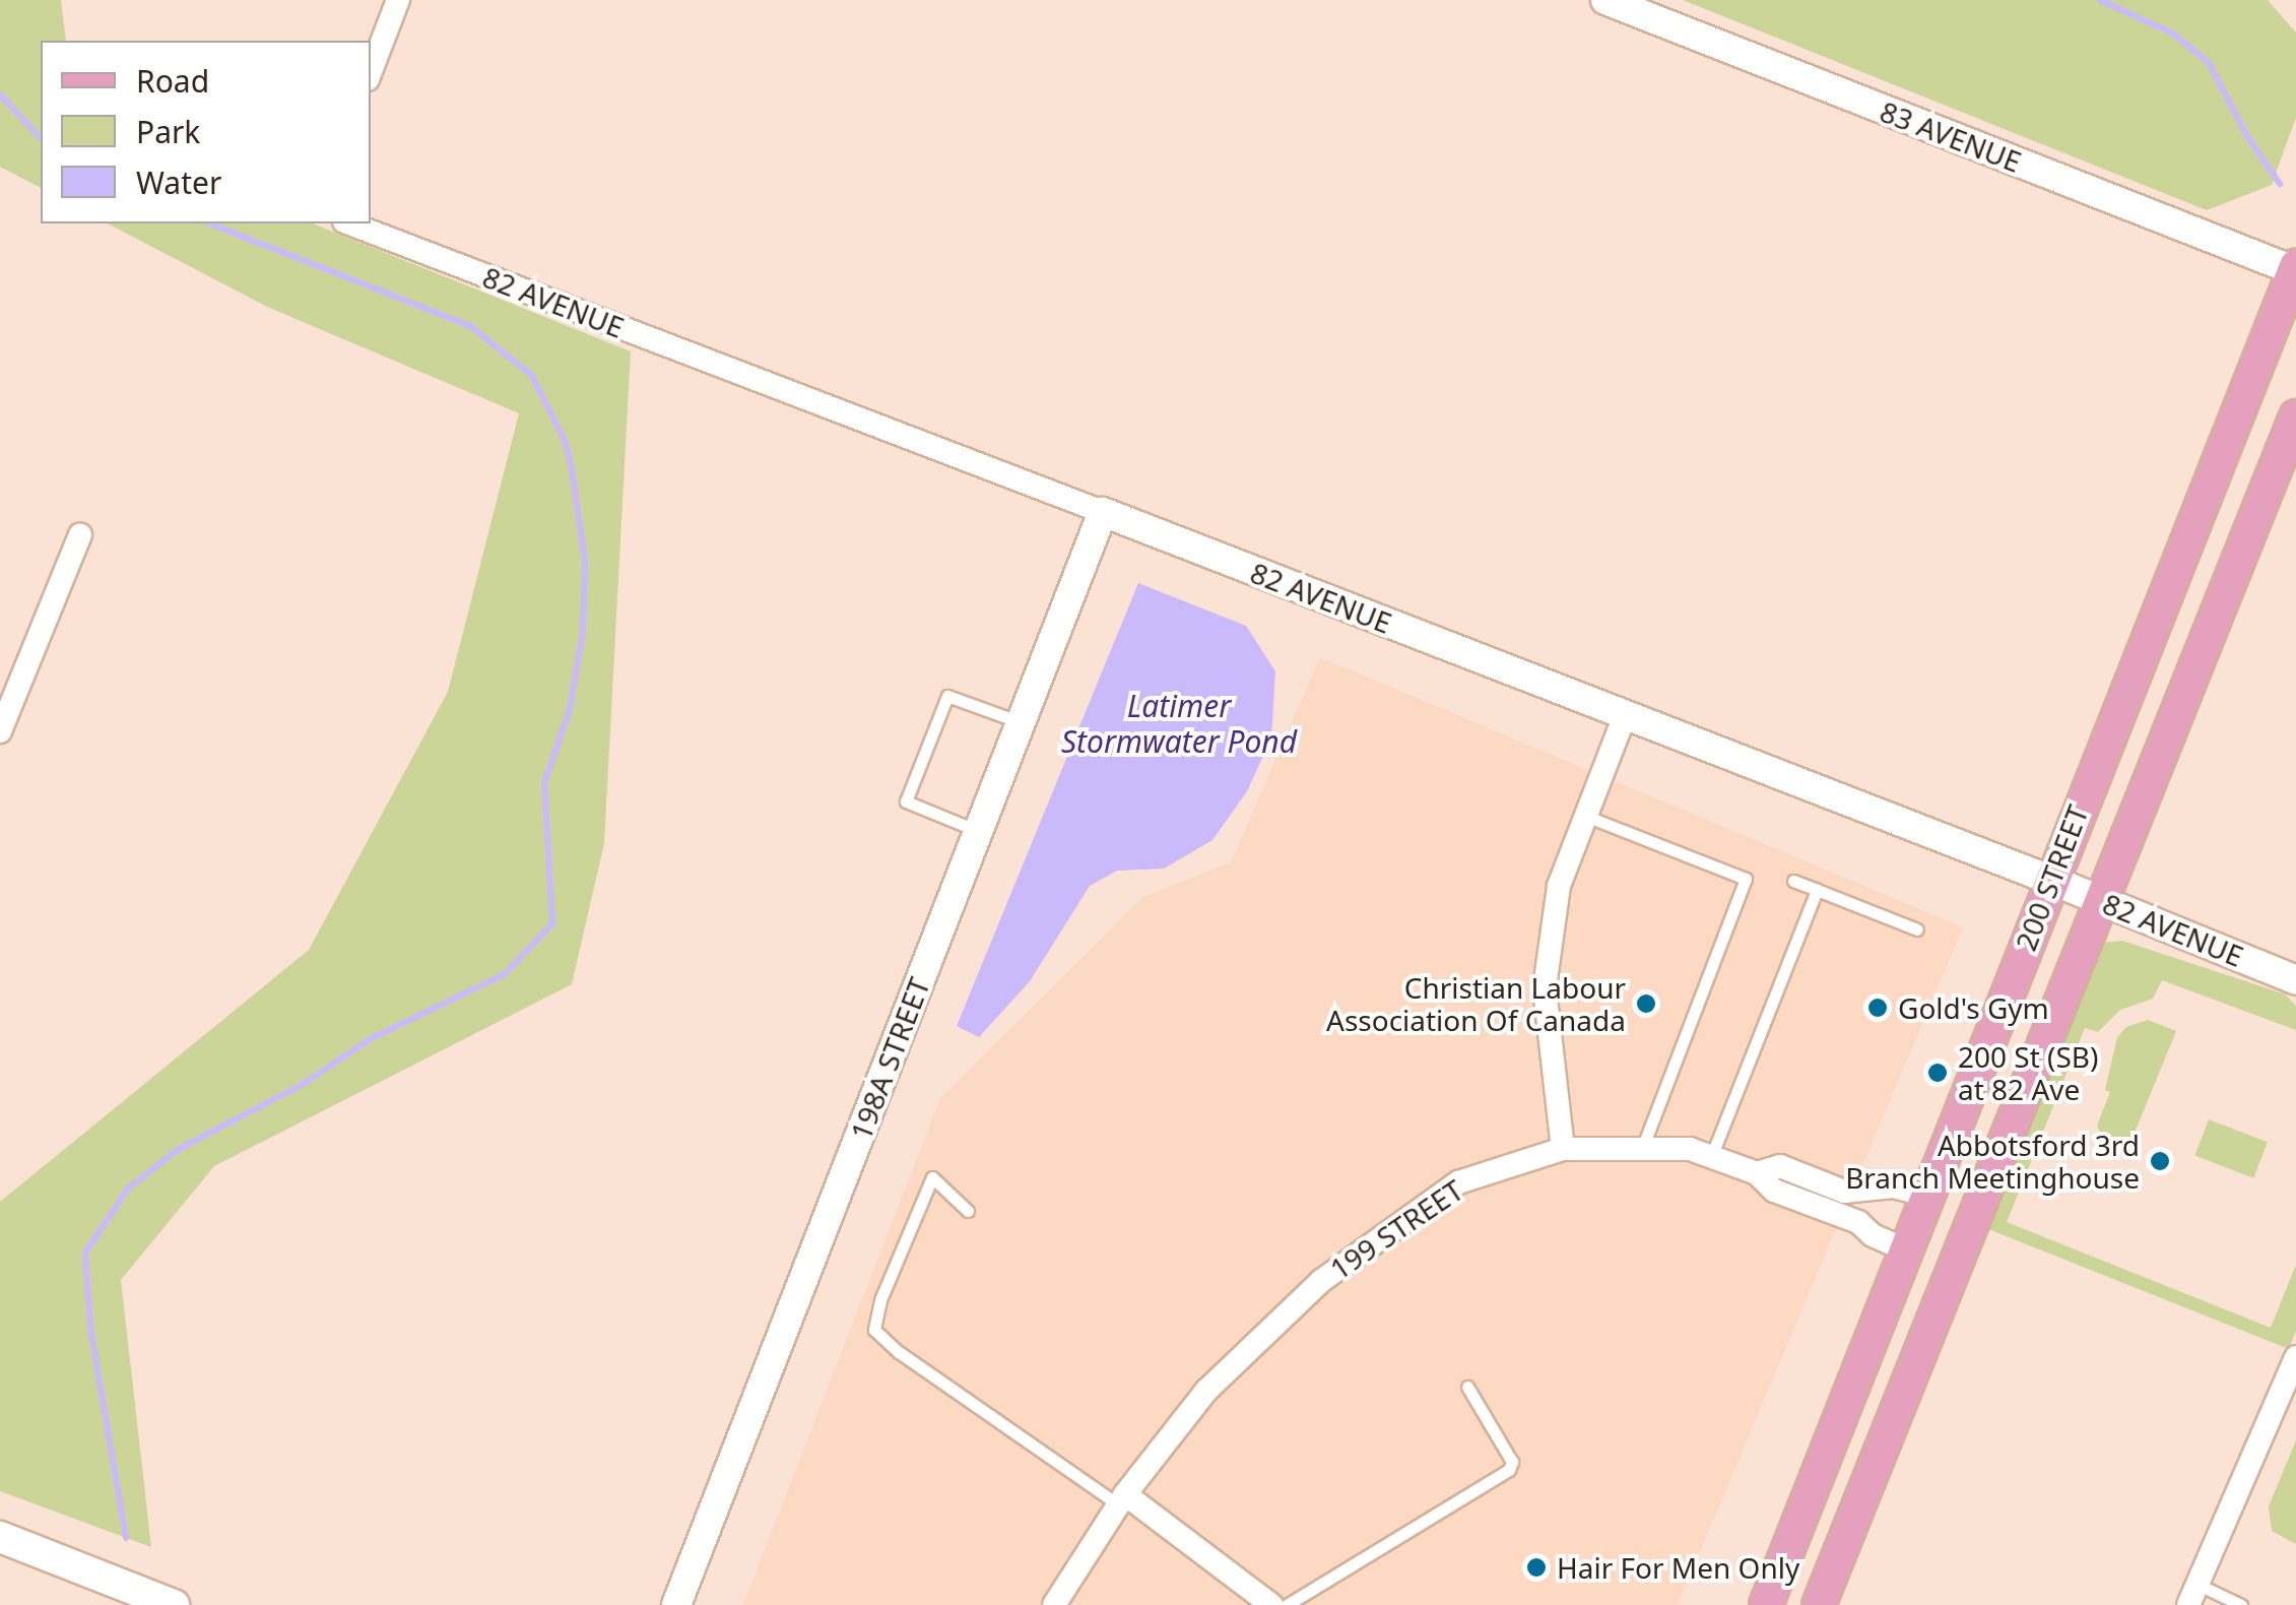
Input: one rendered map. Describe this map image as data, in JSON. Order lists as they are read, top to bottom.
{
  "streets": {
    "main road": ["200 STREET"],
    "street": [
      "83 AVENUE",
      "82 AVENUE",
      "198A STREET",
      "199 STREET"
    ]
  },
  "crossings": [
    ["83 AVENUE", "200 STREET"],
    ["82 AVENUE", "200 STREET"],
    ["82 AVENUE", "198A STREET"]
  ],
  "water": ["Latimer Stormwater Pond"],
  "places": [
    "Christian Labour Association Of Canada",
    "Gold's Gym",
    "200 St (SB) at 82 Ave",
    "Abbotsford 3rd Branch Meetinghouse",
    "Hair For Men Only"
  ],
  "legend": ["Road", "Park", "Water"]
}
